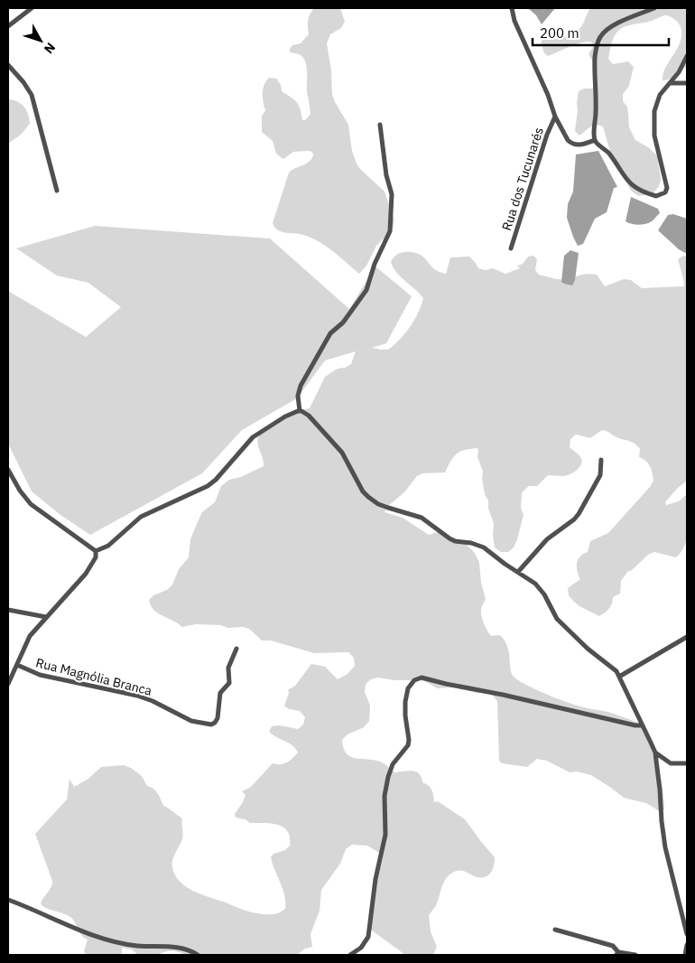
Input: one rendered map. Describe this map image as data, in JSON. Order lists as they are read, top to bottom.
{
  "streets": {
    "street": ["Rua dos Tucunarés", "Rua Magnólia Branca"]
  },
  "scale_bar": "200 m",
  "north": "bottom right"
}
